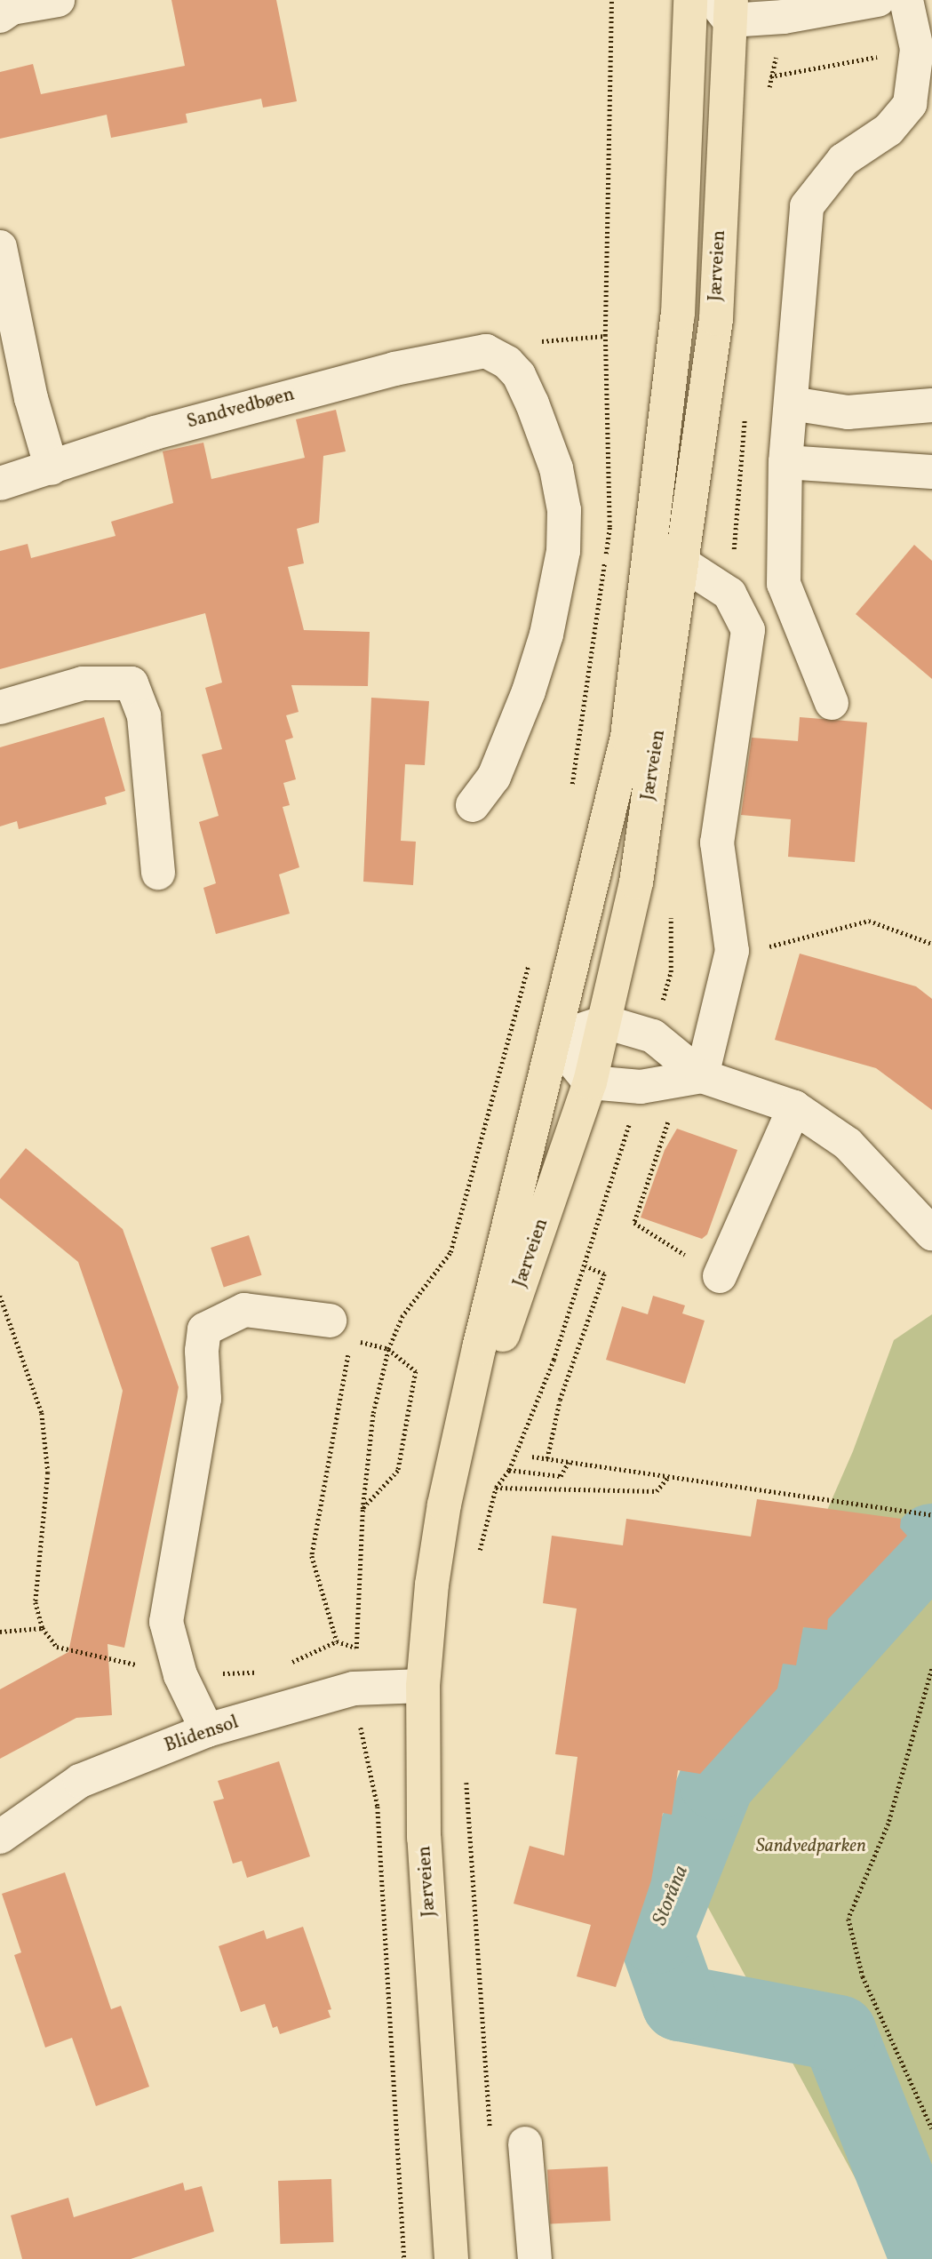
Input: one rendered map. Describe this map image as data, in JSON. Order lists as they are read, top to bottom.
{
  "streets": {
    "main road": ["Jærveien"],
    "street": ["Sandvedbøen", "Blidensol"]
  },
  "crossings": [
    ["Jærveien", "Blidensol"]
  ],
  "water": ["Storåna"],
  "parks": ["Sandvedparken"]
}
